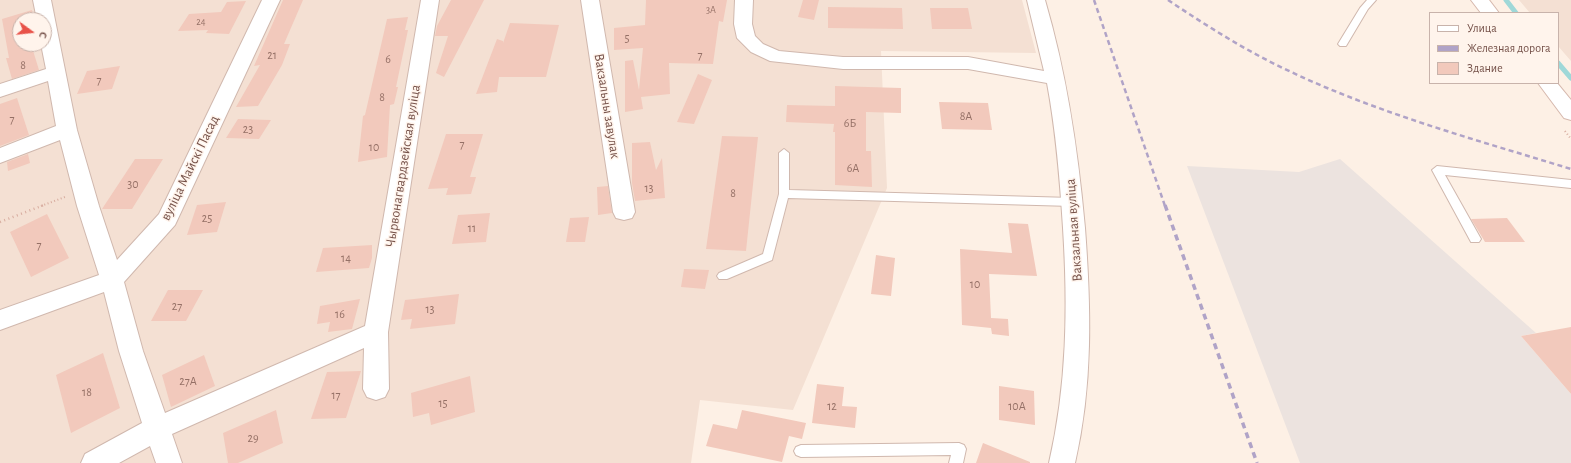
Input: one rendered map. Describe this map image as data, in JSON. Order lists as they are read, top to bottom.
{
  "streets": {
    "street": [
      "Вакзальны завулак",
      "Чырвонагвардзейская вуліца",
      "вуліца Майскі Пасад",
      "Вакзальная вуліца"
    ]
  },
  "house_numbers": [
    "3А",
    "24",
    "5",
    "21",
    "7",
    "6",
    "8",
    "7",
    "8",
    "8А",
    "7",
    "6Б",
    "23",
    "7",
    "10",
    "6А",
    "30",
    "13",
    "8",
    "25",
    "11",
    "7",
    "14",
    "10",
    "27",
    "13",
    "16",
    "27А",
    "18",
    "17",
    "15",
    "12",
    "10А",
    "29"
  ],
  "legend": ["Улица", "Железная дорога", "Здание"],
  "north": "right"
}
